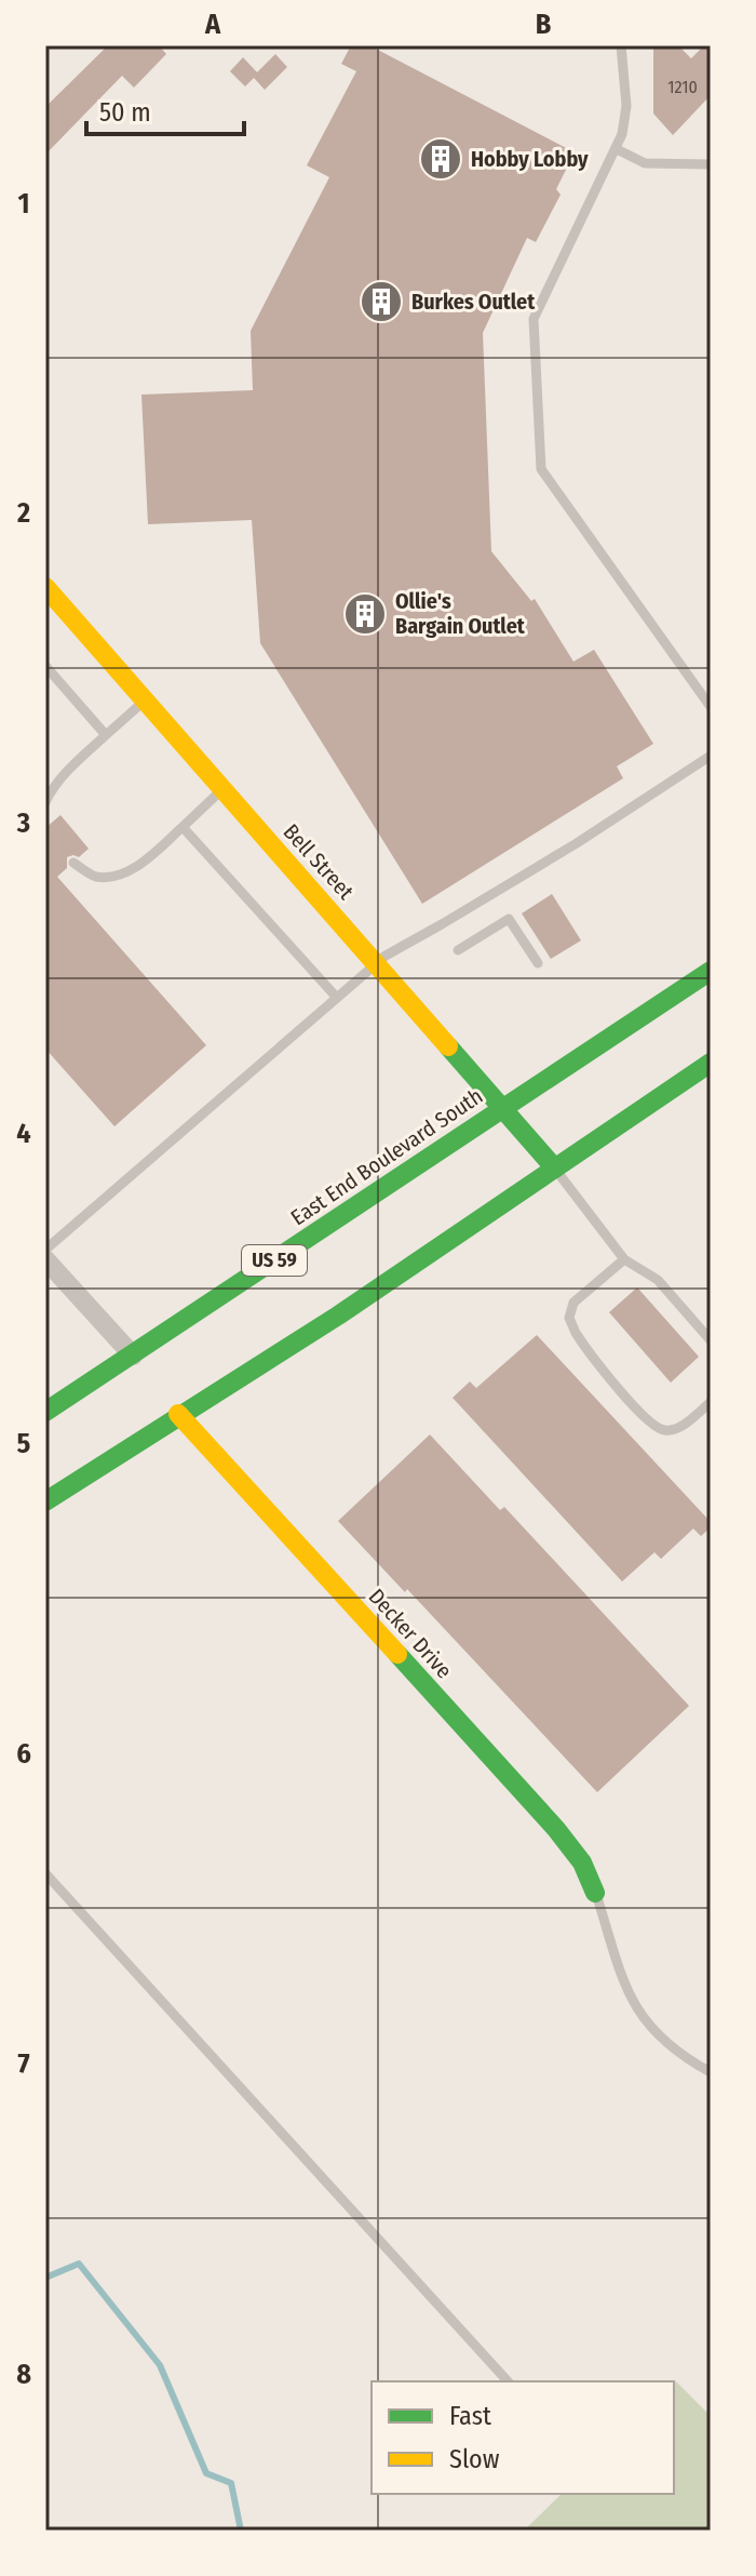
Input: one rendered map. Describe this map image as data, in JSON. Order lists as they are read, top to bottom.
{
  "streets": {
    "main road": [
      "Bell Street",
      "East End Boulevard South",
      "US 59",
      "Decker Drive"
    ]
  },
  "crossings": [
    ["Bell Street", "East End Boulevard South"]
  ],
  "places": {
    "building": ["Hobby Lobby", "Burkes Outlet", "Ollie's Bargain Outlet"]
  },
  "house_numbers": ["1210"],
  "legend": ["Fast", "Slow"],
  "scale_bar": "50 m",
  "grid": {
    "columns": ["A", "B"],
    "rows": [
      "1",
      "2",
      "3",
      "4",
      "5",
      "6",
      "7",
      "8"
    ]
  }
}
